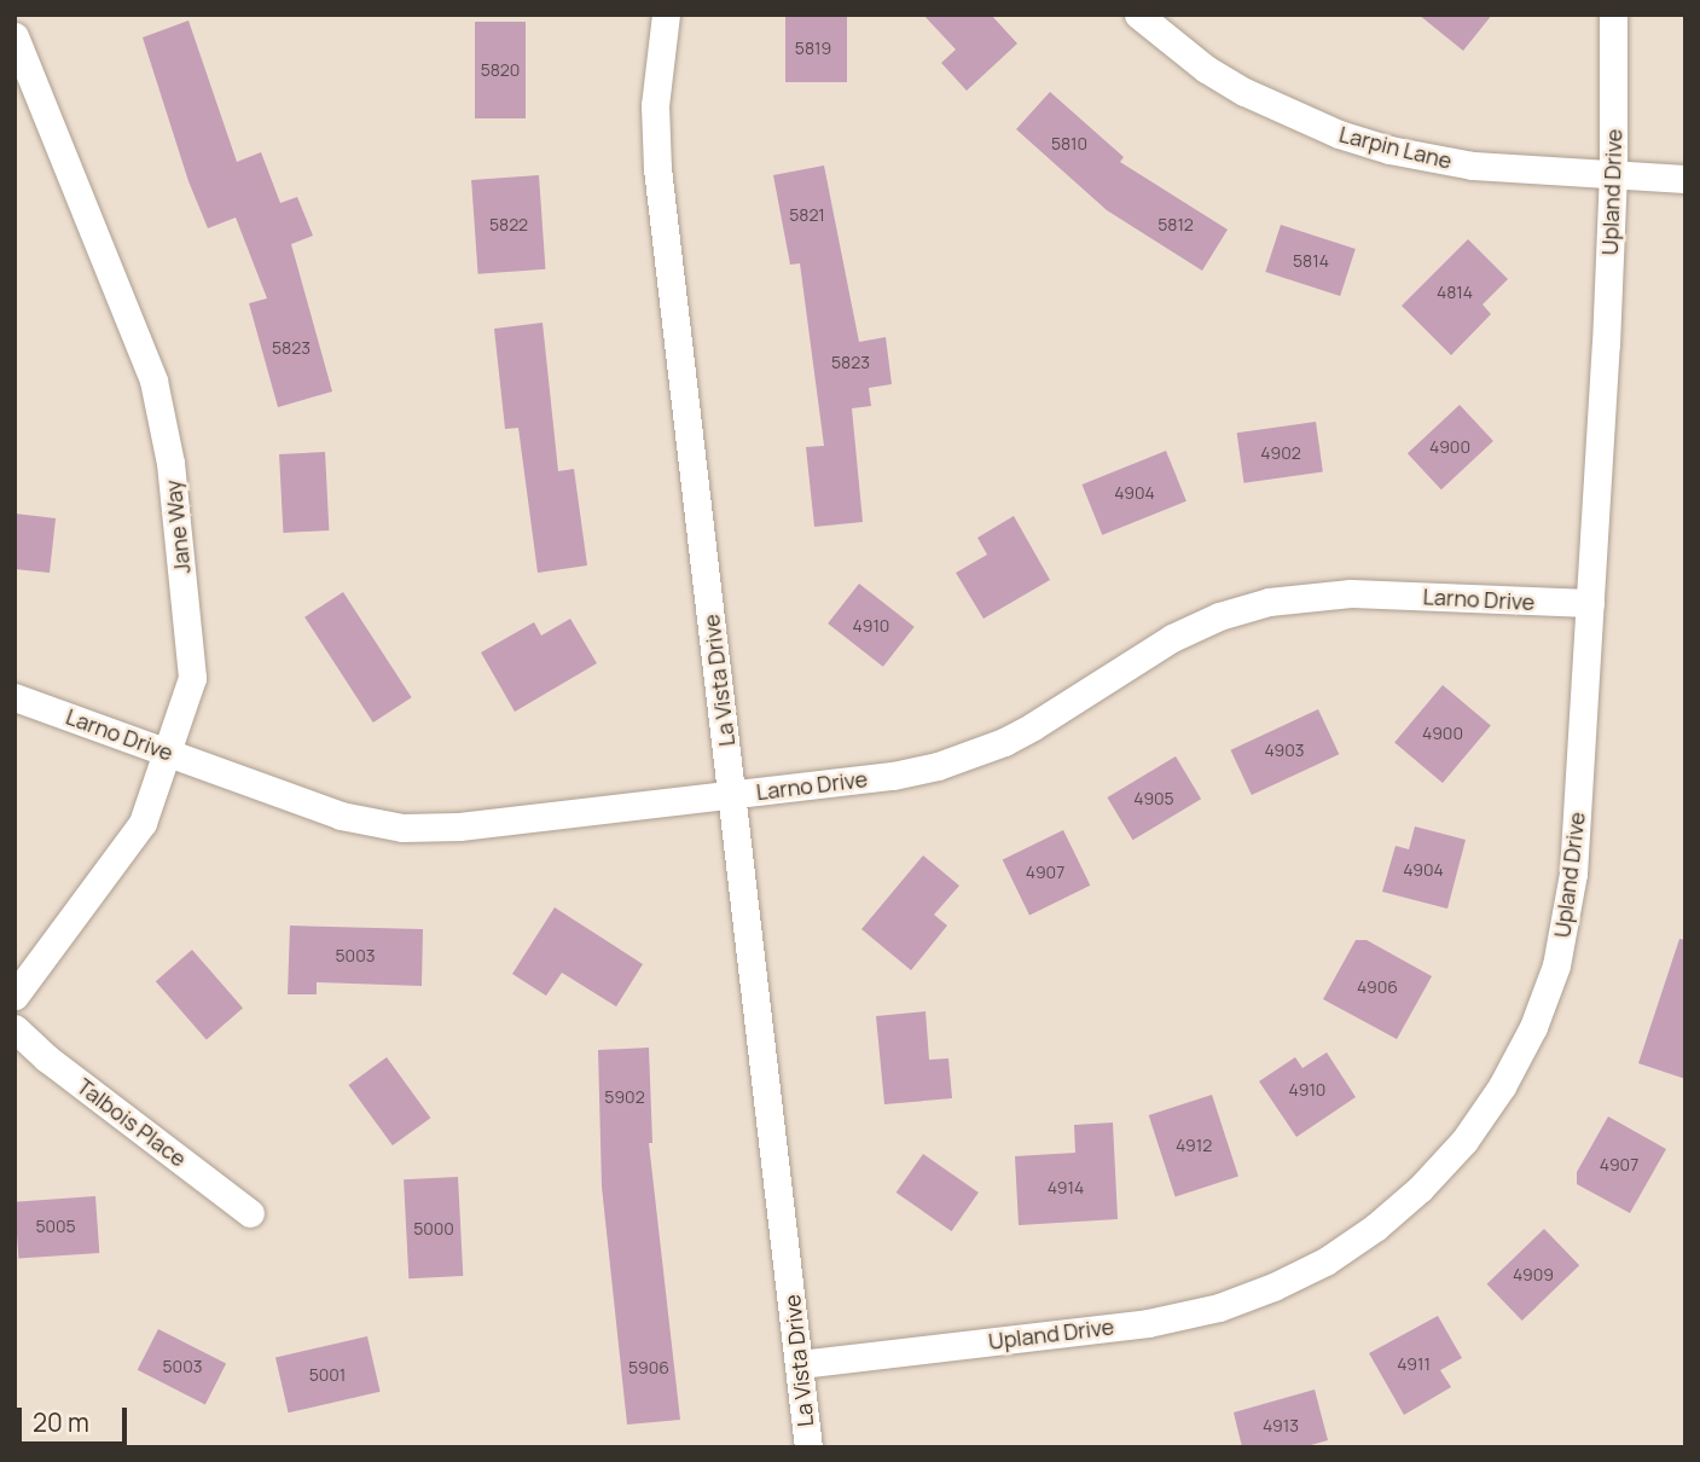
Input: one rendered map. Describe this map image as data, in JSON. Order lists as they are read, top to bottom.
{
  "streets": {
    "street": [
      "Larpin Lane",
      "Upland Drive",
      "Jane Way",
      "Larno Drive",
      "La Vista Drive",
      "Talbois Place"
    ]
  },
  "crossings": [
    ["Larpin Lane", "Upland Drive"],
    ["Upland Drive", "Larno Drive"],
    ["Upland Drive", "La Vista Drive"],
    ["Jane Way", "Larno Drive"],
    ["Larno Drive", "La Vista Drive"]
  ],
  "house_numbers": [
    "5819",
    "5820",
    "5810",
    "5821",
    "5822",
    "5812",
    "5814",
    "4814",
    "5823",
    "5823",
    "4900",
    "4902",
    "4904",
    "4910",
    "4900",
    "4903",
    "4905",
    "4904",
    "4907",
    "5003",
    "4906",
    "4910",
    "5902",
    "4912",
    "4907",
    "4914",
    "5005",
    "5000",
    "4909",
    "4911",
    "5003",
    "5906",
    "5001",
    "4913"
  ],
  "scale_bar": "20 m"
}
